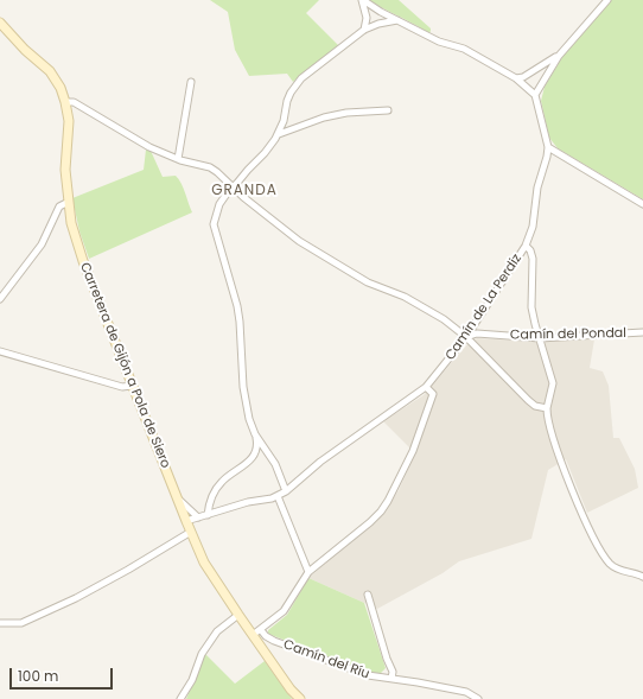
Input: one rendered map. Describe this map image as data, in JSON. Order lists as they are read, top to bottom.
{
  "streets": {
    "street": [
      "Camín de La Perdiz",
      "Camín del Pondal",
      "Carretera de Gijón a Pola de Siero",
      "Camín del Ríu"
    ]
  },
  "crossings": [
    ["Camín de La Perdiz", "Camín del Pondal"],
    ["Camín de La Perdiz", "Carretera de Gijón a Pola de Siero"],
    ["Carretera de Gijón a Pola de Siero", "Camín del Ríu"]
  ],
  "districts": ["GRANDA"],
  "scale_bar": "100 m"
}
